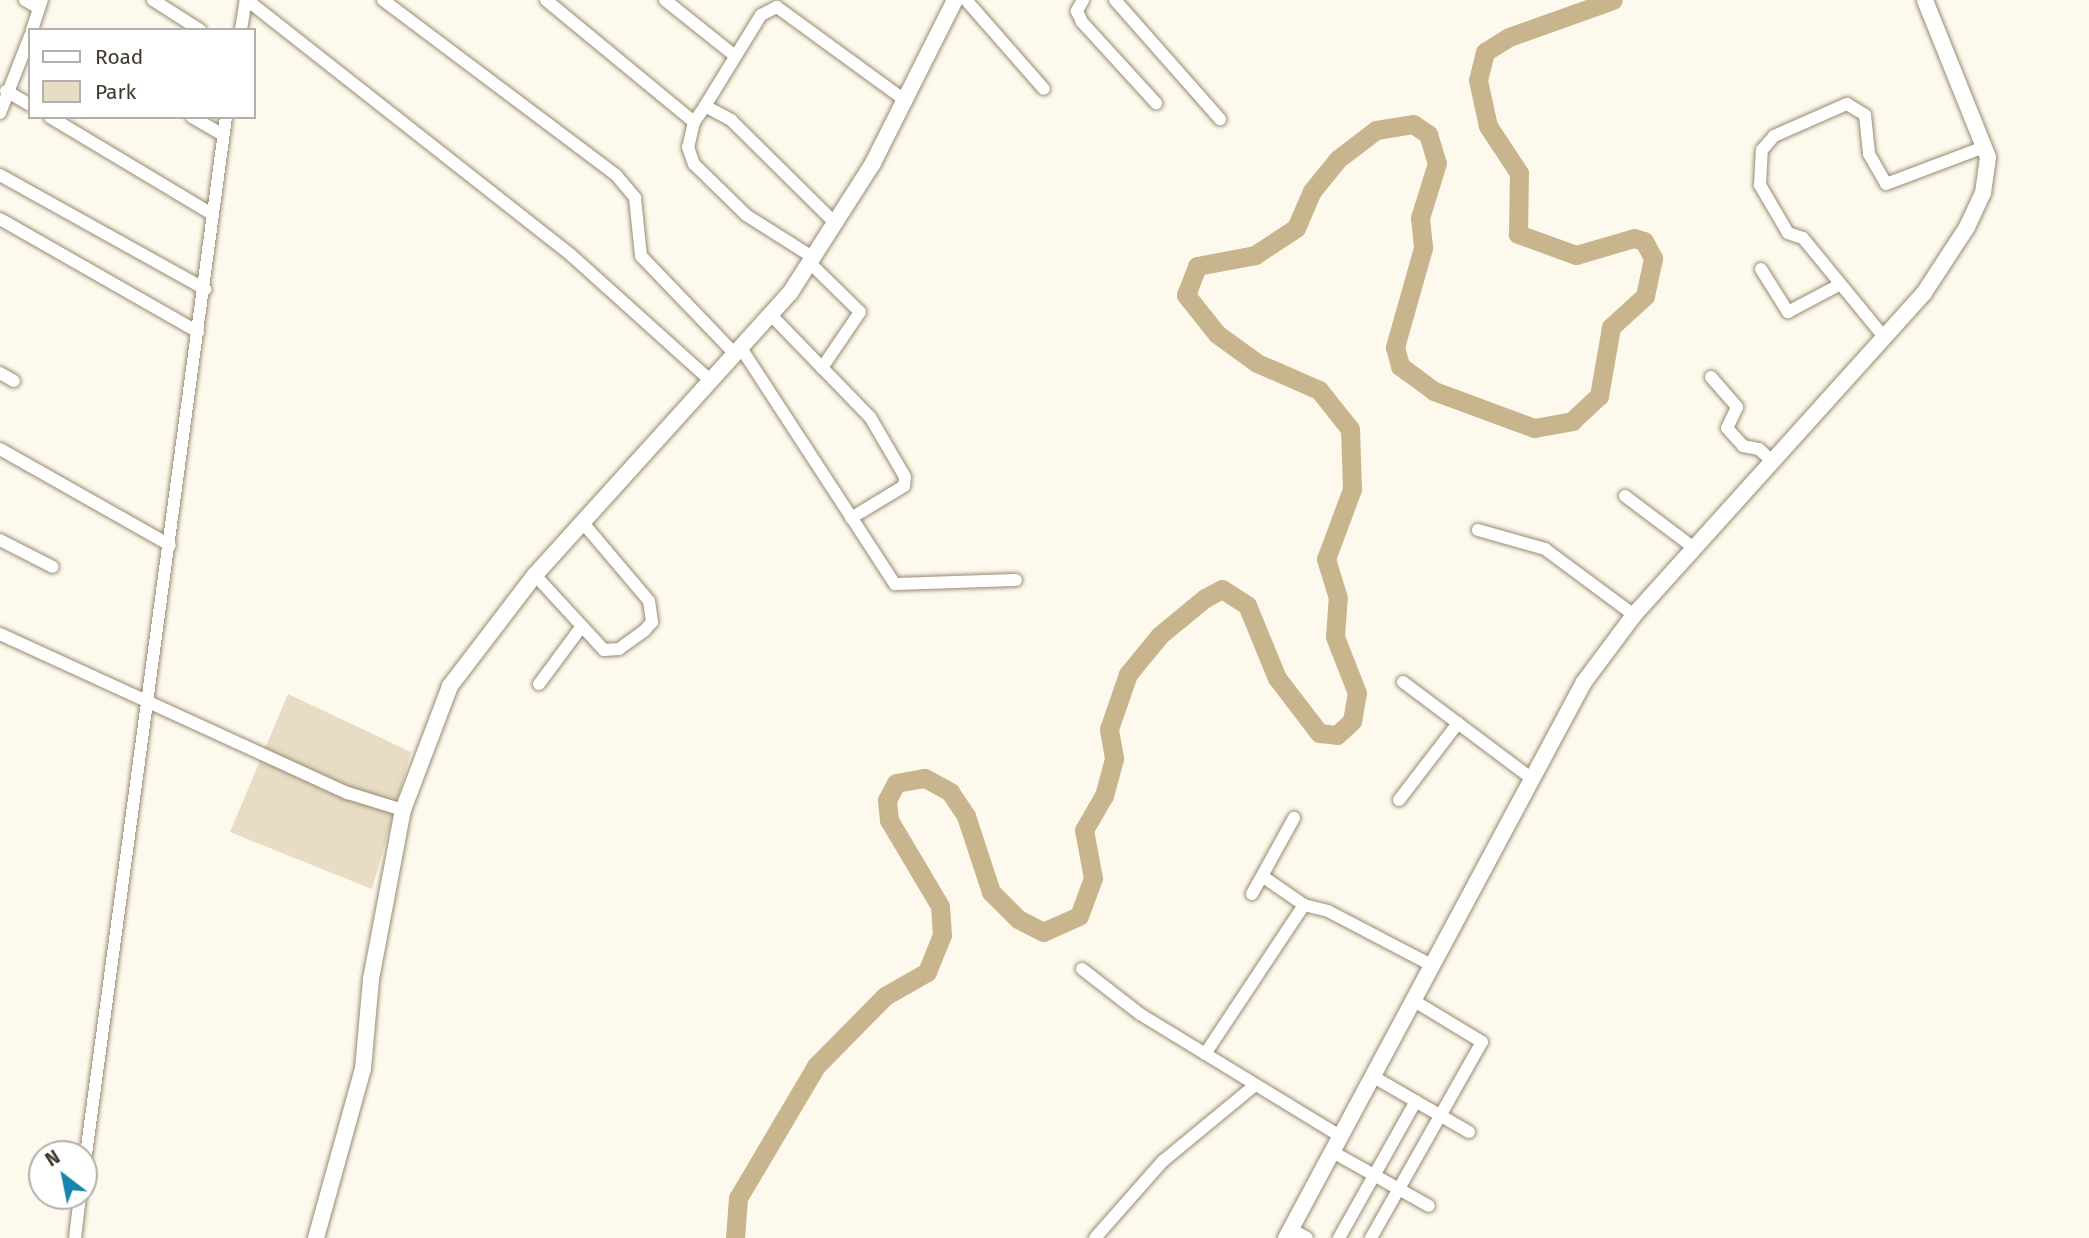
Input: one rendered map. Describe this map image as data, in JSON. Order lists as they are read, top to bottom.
{
  "legend": ["Road", "Park"],
  "north": "top left"
}
